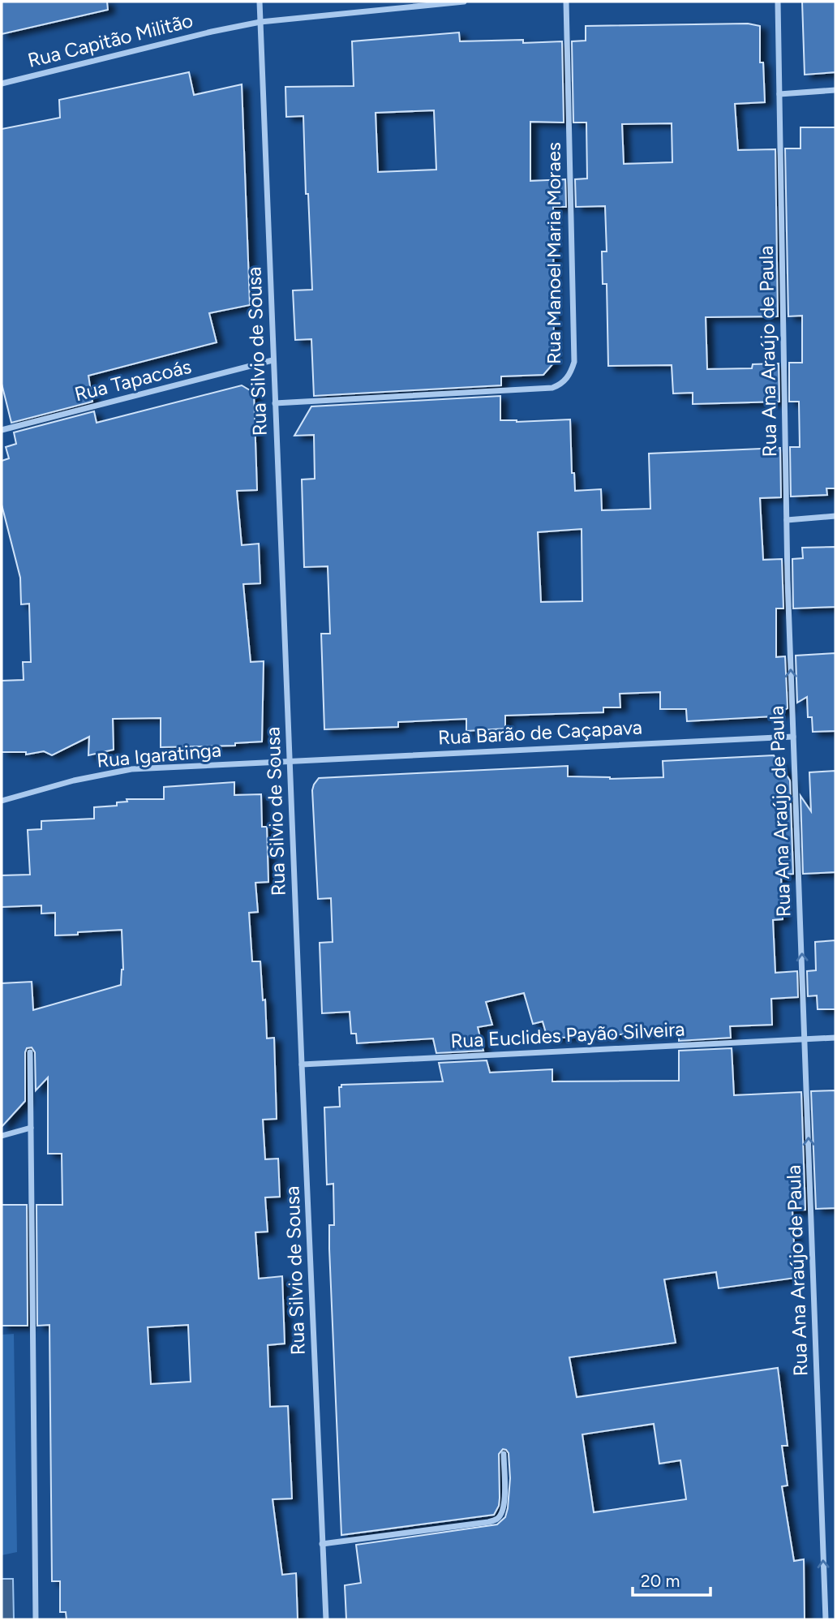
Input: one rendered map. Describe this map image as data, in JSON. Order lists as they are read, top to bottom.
{
  "streets": {
    "street": [
      "Rua Capitão Militão",
      "Rua Manoel Maria Moraes",
      "Rua Silvio de Sousa",
      "Rua Ana Araújo de Paula",
      "Rua Tapacoás",
      "Rua Barão de Caçapava",
      "Rua Igaratinga",
      "Rua Euclides Payão Silveira"
    ]
  },
  "crossings": [
    ["Rua Capitão Militão", "Rua Silvio de Sousa"],
    ["Rua Manoel Maria Moraes", "Rua Silvio de Sousa"],
    ["Rua Silvio de Sousa", "Rua Tapacoás"],
    ["Rua Silvio de Sousa", "Rua Barão de Caçapava"],
    ["Rua Silvio de Sousa", "Rua Igaratinga"],
    ["Rua Silvio de Sousa", "Rua Euclides Payão Silveira"],
    ["Rua Ana Araújo de Paula", "Rua Barão de Caçapava"],
    ["Rua Ana Araújo de Paula", "Rua Euclides Payão Silveira"],
    ["Rua Barão de Caçapava", "Rua Igaratinga"]
  ],
  "one_way": ["Rua Ana Araújo de Paula"],
  "scale_bar": "20 m"
}
